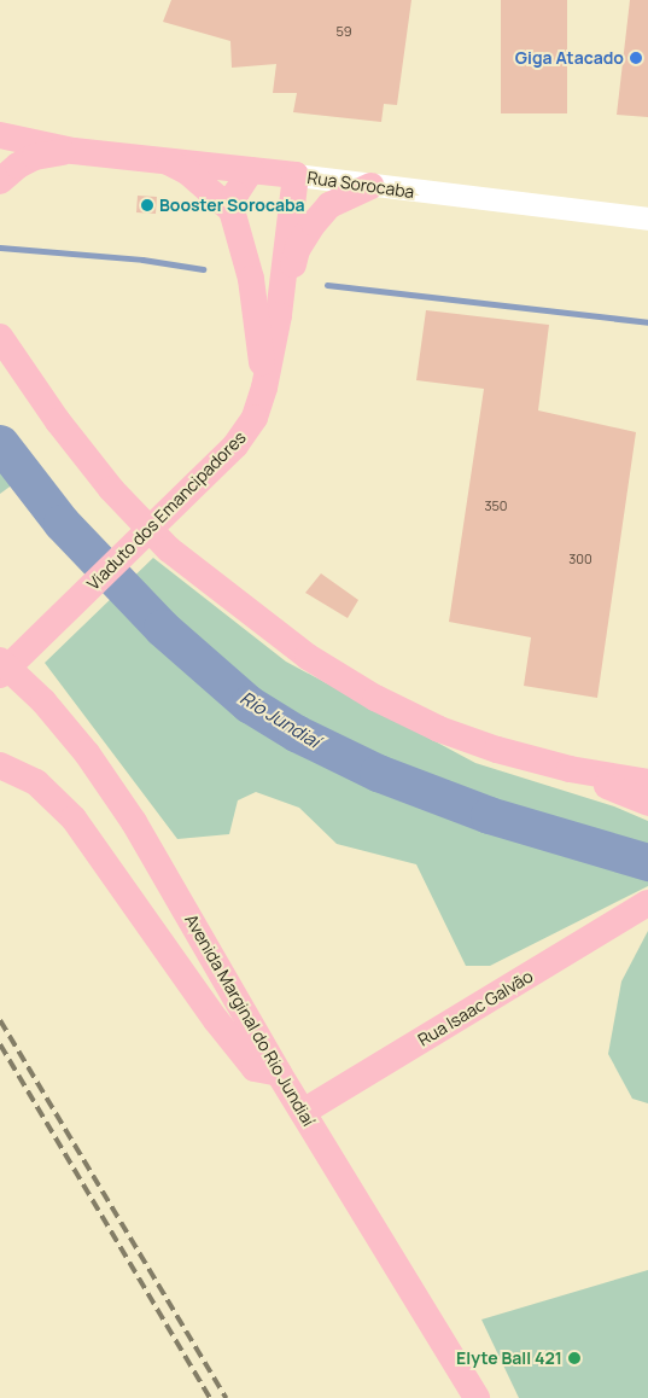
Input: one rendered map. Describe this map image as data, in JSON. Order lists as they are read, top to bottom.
{
  "streets": {
    "main road": [
      "Rua Sorocaba",
      "Viaduto dos Emancipadores",
      "Rua Isaac Galvão",
      "Avenida Marginal do Rio Jundiaí"
    ]
  },
  "crossings": [
    ["Rua Isaac Galvão", "Avenida Marginal do Rio Jundiaí"]
  ],
  "water": ["Rio Jundiaí"],
  "places": ["Giga Atacado", "Booster Sorocaba", "Elyte Ball 421"],
  "house_numbers": ["59", "350", "300"]
}
